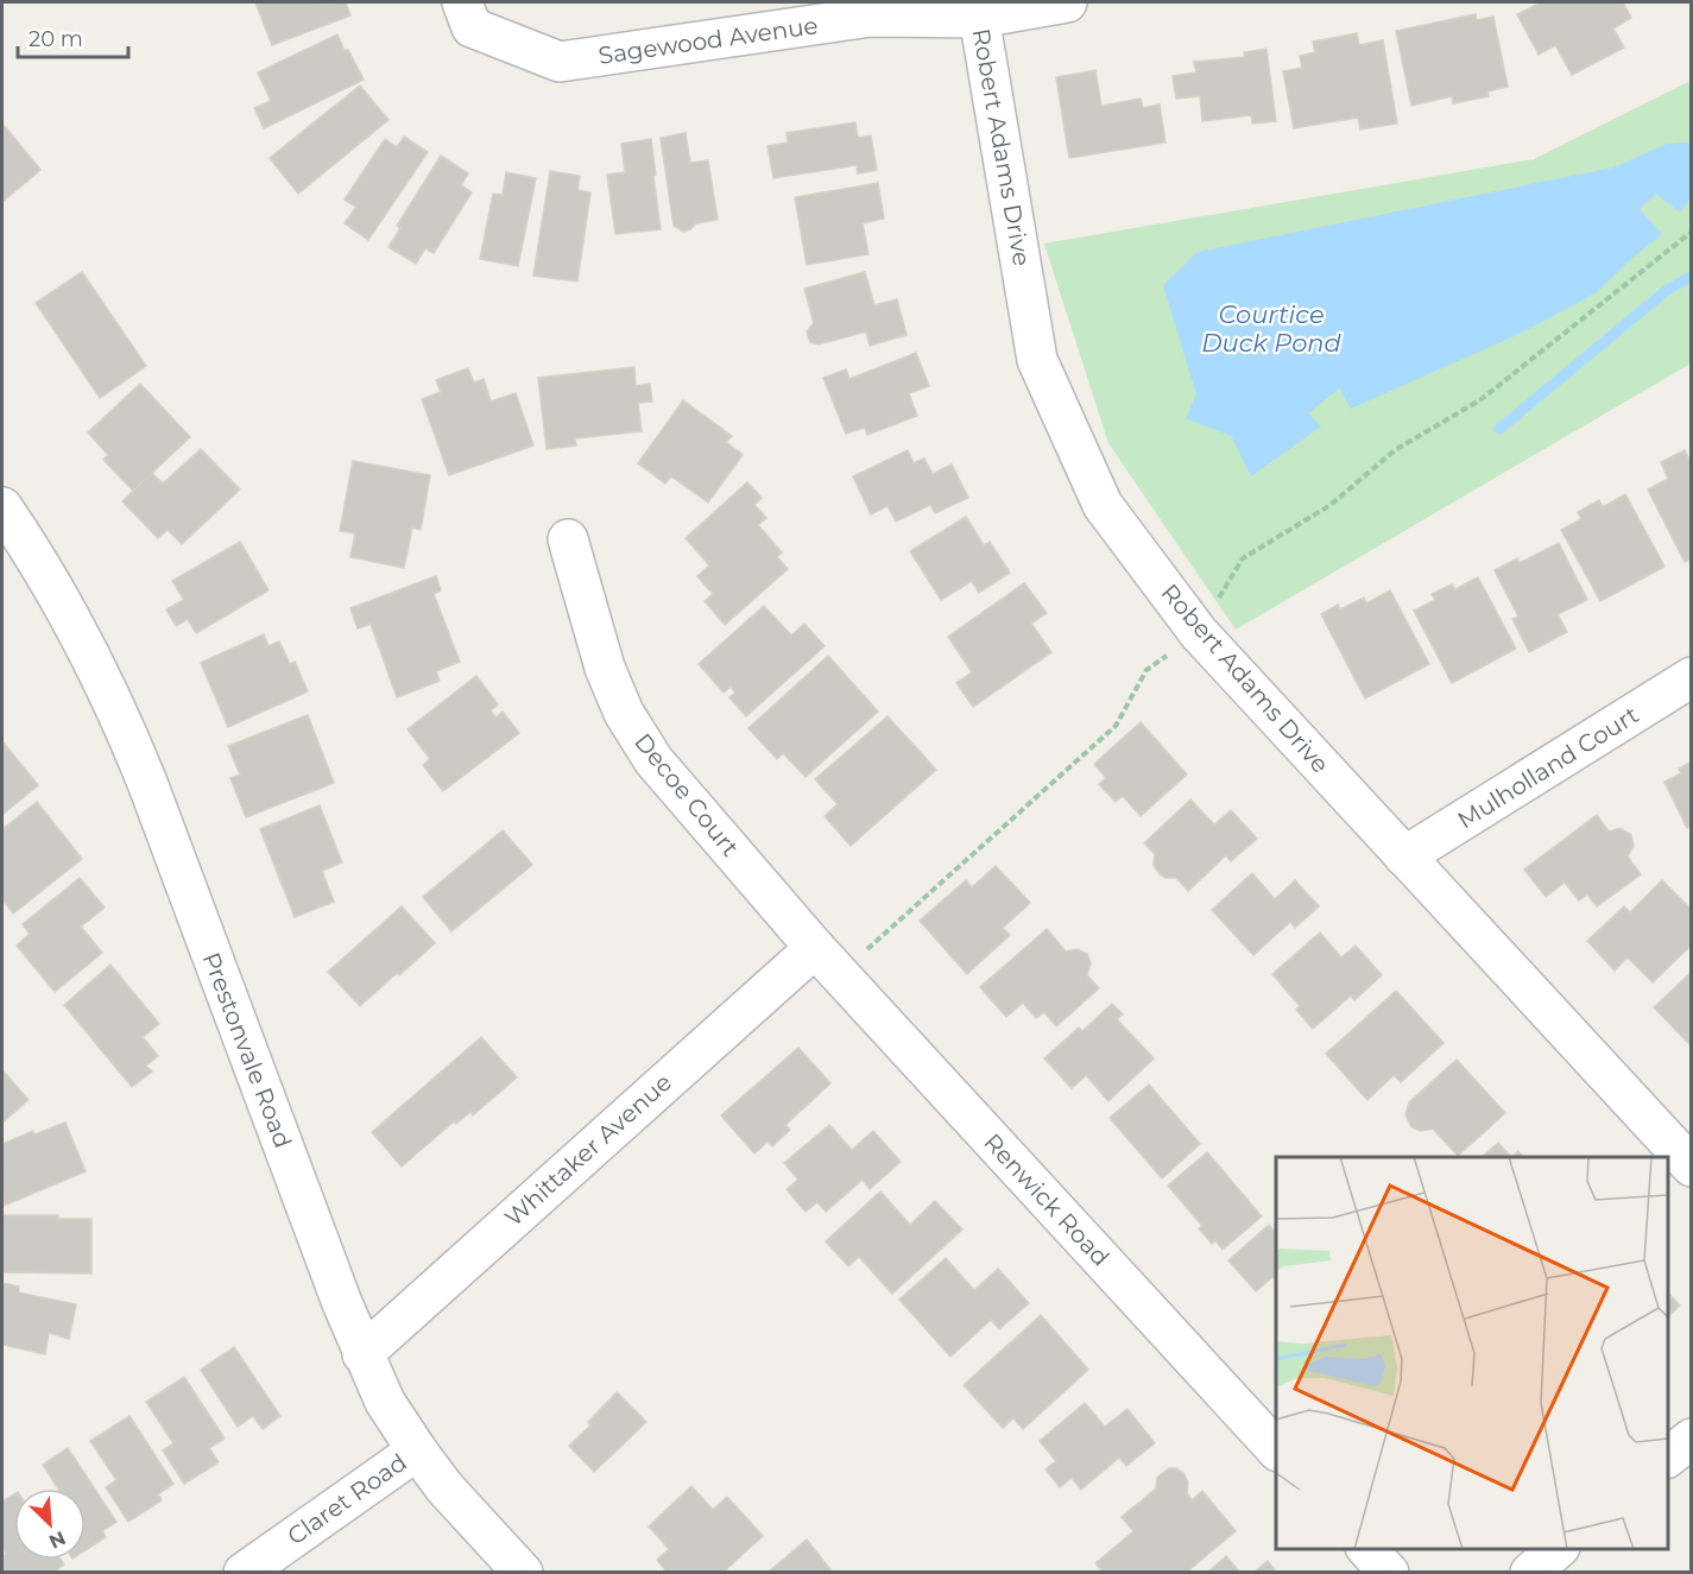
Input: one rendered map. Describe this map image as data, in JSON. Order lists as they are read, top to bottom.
{
  "streets": {
    "street": [
      "Sagewood Avenue",
      "Robert Adams Drive",
      "Mulholland Court",
      "Decoe Court",
      "Prestonvale Road",
      "Whittaker Avenue",
      "Renwick Road",
      "Claret Road"
    ]
  },
  "crossings": [
    ["Sagewood Avenue", "Robert Adams Drive"],
    ["Robert Adams Drive", "Mulholland Court"],
    ["Decoe Court", "Whittaker Avenue"],
    ["Decoe Court", "Renwick Road"],
    ["Prestonvale Road", "Whittaker Avenue"],
    ["Prestonvale Road", "Claret Road"],
    ["Whittaker Avenue", "Renwick Road"]
  ],
  "water": ["Courtice Duck Pond"],
  "scale_bar": "20 m",
  "north": "bottom right"
}
